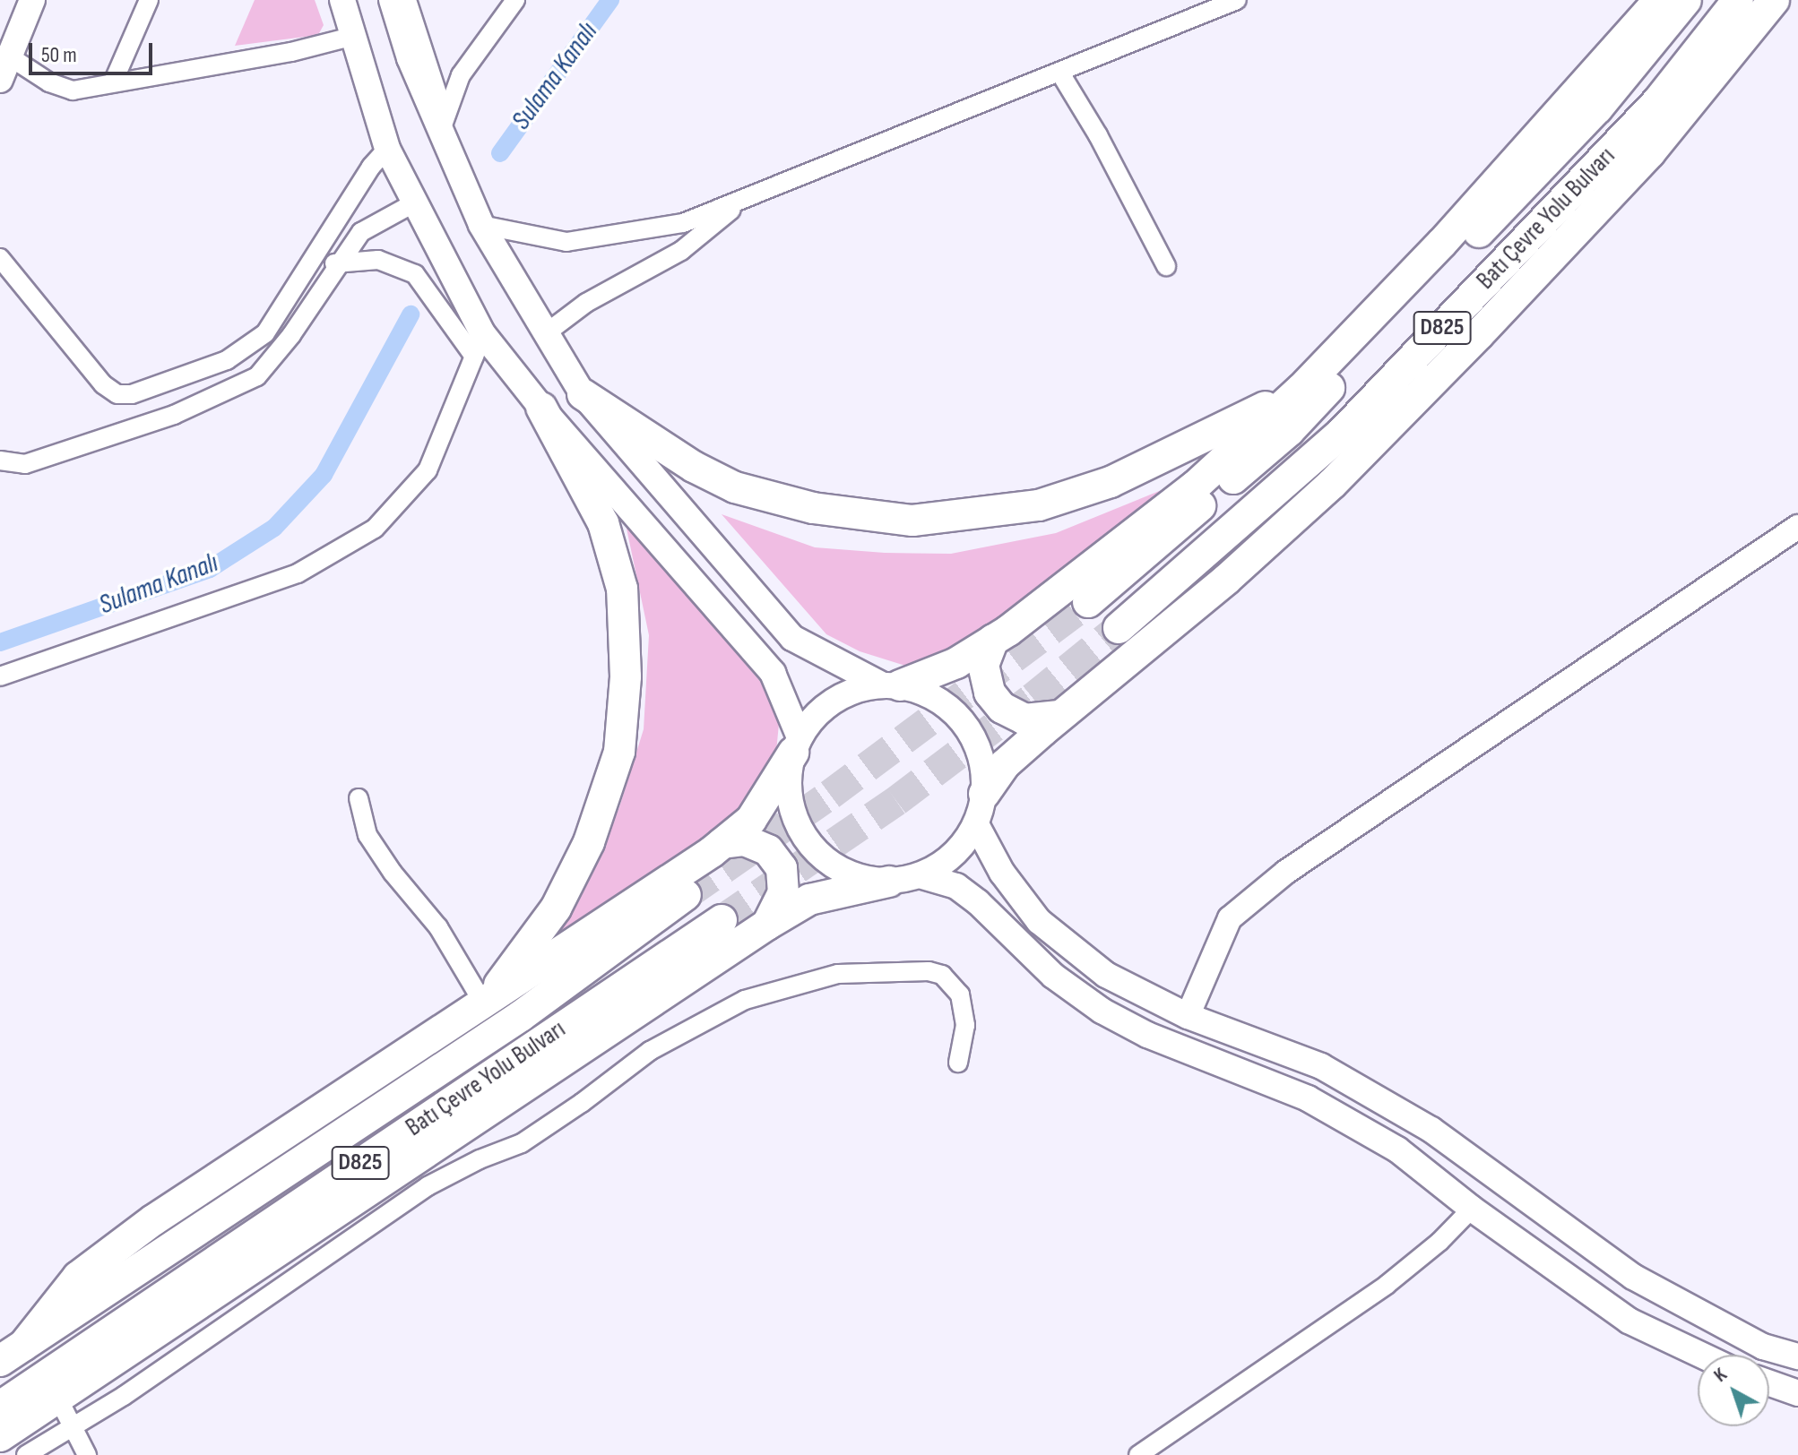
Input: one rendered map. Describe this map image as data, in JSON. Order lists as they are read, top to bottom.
{
  "streets": {
    "highway": ["Batı Çevre Yolu Bulvarı", "D825"]
  },
  "water": ["Sulama Kanalı"],
  "scale_bar": "50 m",
  "north": "top left"
}
